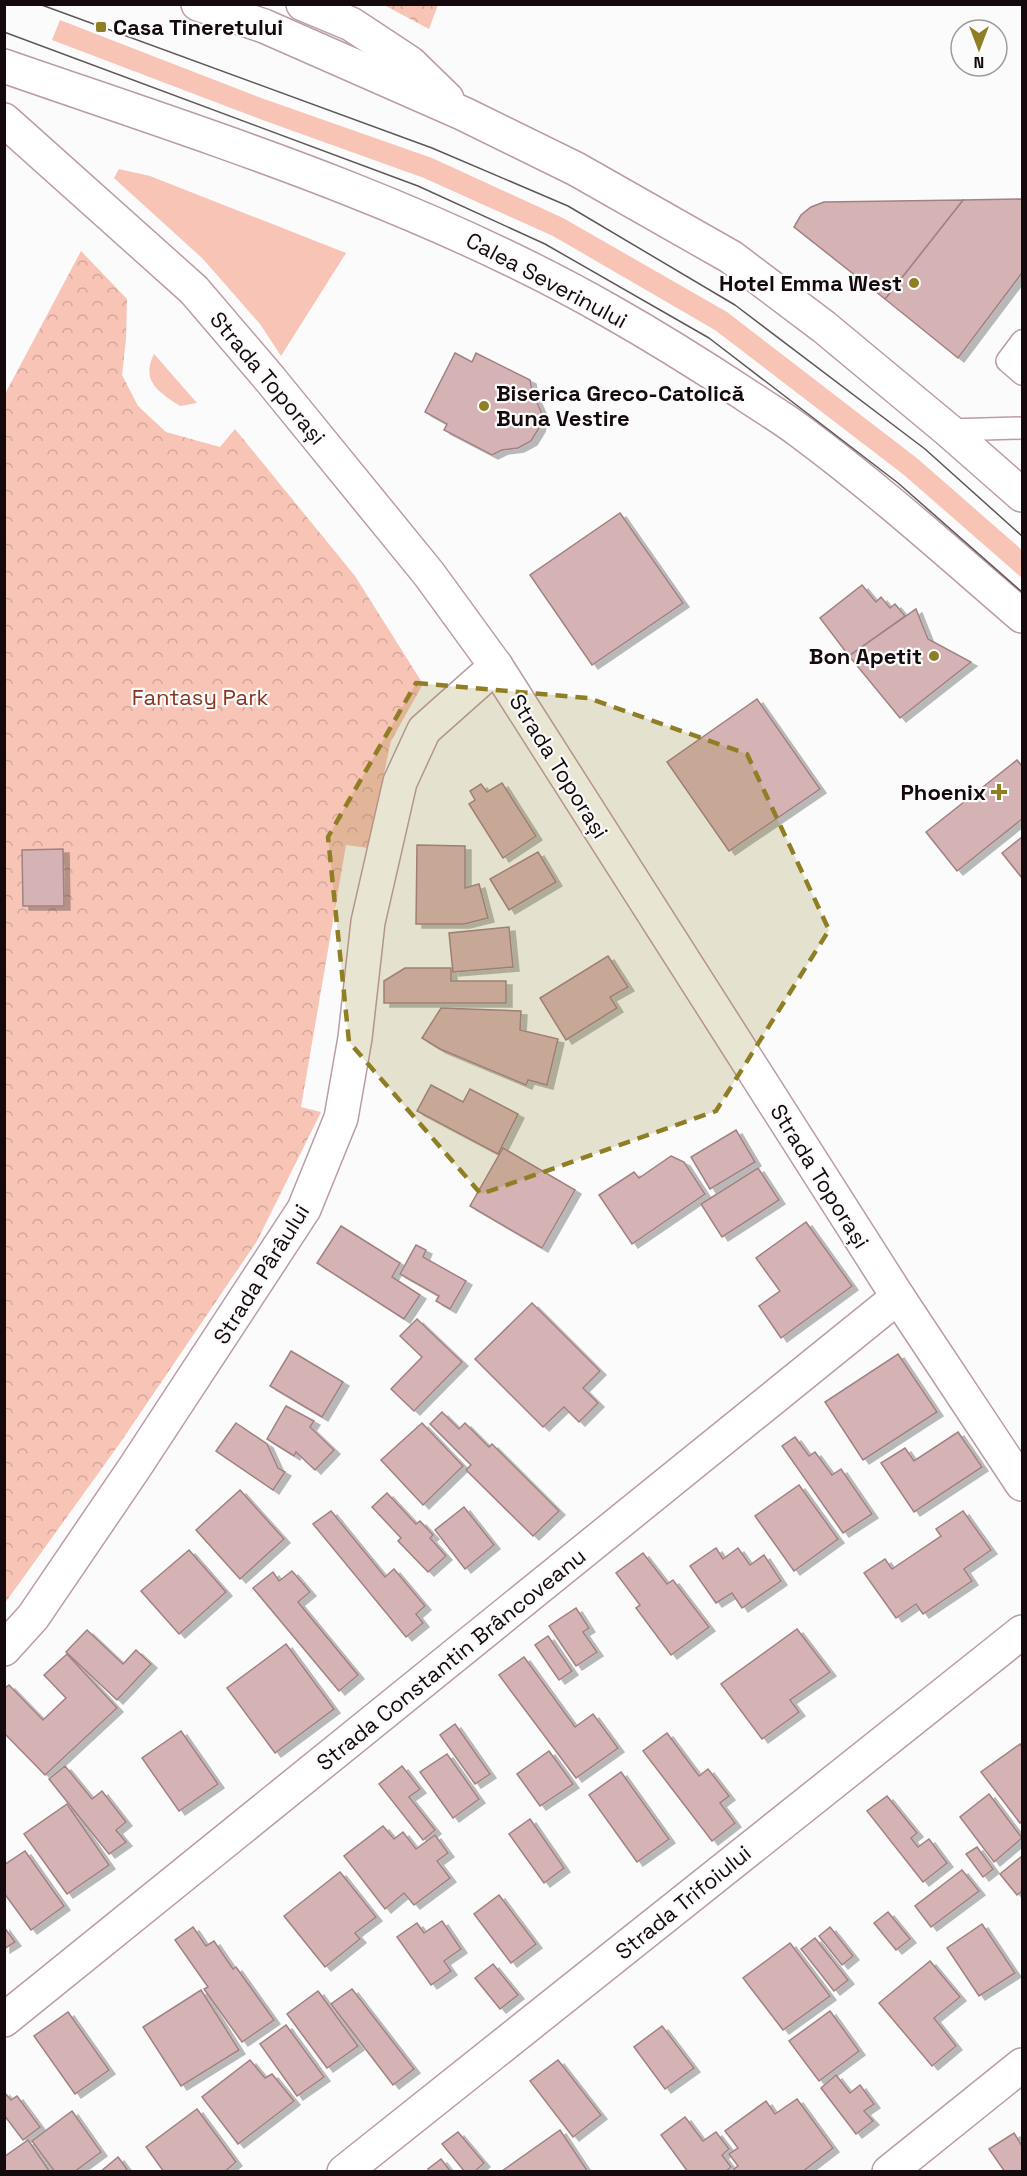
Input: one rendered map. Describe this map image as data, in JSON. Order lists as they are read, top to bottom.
{
  "streets": {
    "street": [
      "Calea Severinului",
      "Strada Toporași",
      "Strada Pârâului",
      "Strada Constantin Brâncoveanu",
      "Strada Trifoiului"
    ]
  },
  "crossings": [
    ["Strada Toporași", "Strada Pârâului"],
    ["Strada Toporași", "Strada Constantin Brâncoveanu"]
  ],
  "parks": ["Fantasy Park"],
  "places": {
    "transit": ["Casa Tineretului"],
    "other": ["Hotel Emma West", "Biserica Greco-Catolică Buna Vestire", "Bon Apetit"],
    "health": ["Phoenix"]
  },
  "north": "bottom"
}
